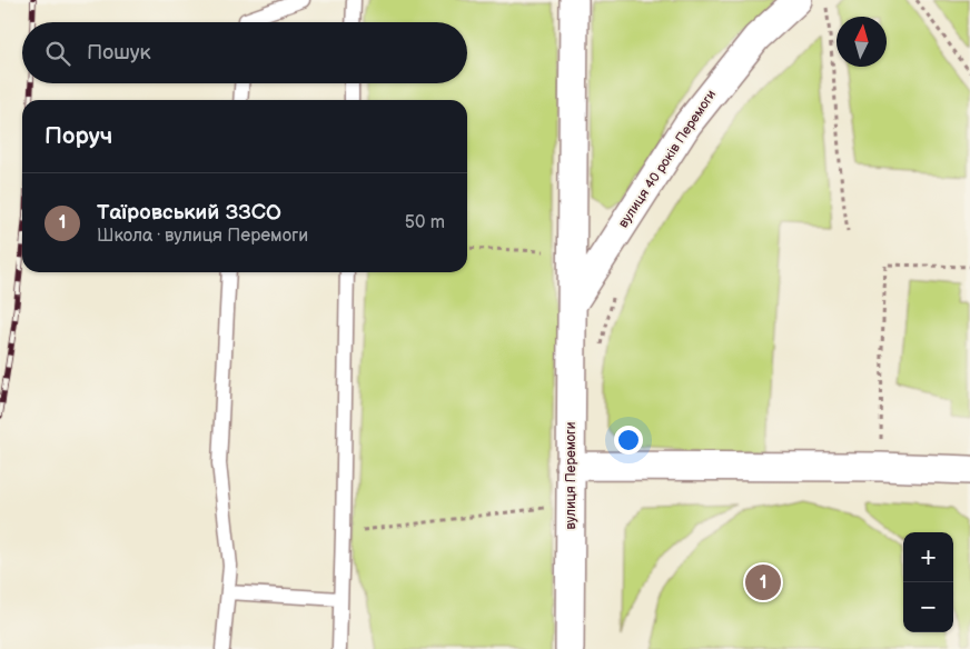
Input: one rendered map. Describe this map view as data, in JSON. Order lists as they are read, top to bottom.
{
  "streets": {
    "street": ["вулиця 40 років Перемоги", "вулиця Перемоги"]
  },
  "crossings": [
    ["вулиця 40 років Перемоги", "вулиця Перемоги"]
  ],
  "north": "top",
  "page": {
    "search": "Пошук",
    "heading": "Поруч",
    "list": [
      {
        "mark": "1",
        "name": "Таїровський ЗЗСО",
        "note": "Школа · вулиця Перемоги",
        "value": "50 m"
      }
    ],
    "map_buttons": ["+", "−"],
    "pins": "1"
  }
}
